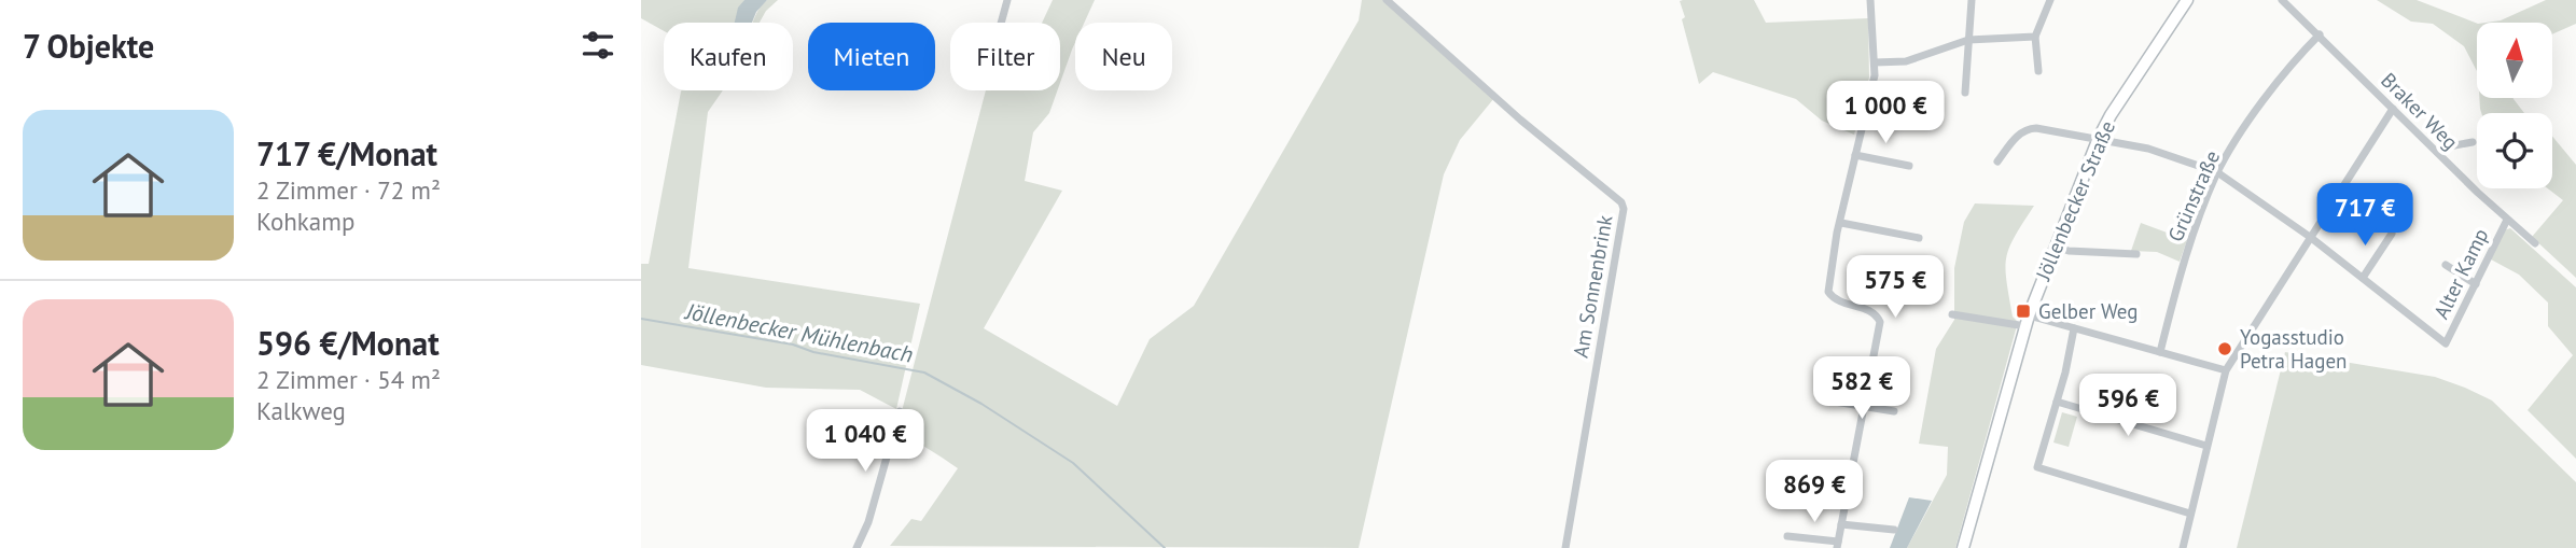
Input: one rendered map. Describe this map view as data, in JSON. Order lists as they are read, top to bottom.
{
  "streets": {
    "main road": ["Jöllenbecker Straße"],
    "street": [
      "Braker Weg",
      "Grünstraße",
      "Alter Kamp",
      "Am Sonnenbrink"
    ]
  },
  "crossings": [
    ["Braker Weg", "Grünstraße"],
    ["Braker Weg", "Alter Kamp"]
  ],
  "water": ["Jöllenbecker Mühlenbach"],
  "places": {
    "transit": ["Gelber Weg"],
    "other": ["Yogasstudio Petra Hagen"]
  },
  "north": "top",
  "page": {
    "heading": "7 Objekte",
    "chip": [
      "Kaufen",
      "Mieten",
      "Filter",
      "Neu"
    ],
    "price": [
      "1 000 €",
      "717 €",
      "575 €",
      "582 €",
      "596 €",
      "1 040 €",
      "869 €"
    ],
    "list": [
      {
        "name": "717 €/Monat",
        "note": "2 Zimmer · 72 m² · Kohkamp"
      },
      {
        "name": "596 €/Monat",
        "note": "2 Zimmer · 54 m² · Kalkweg"
      }
    ]
  }
}
